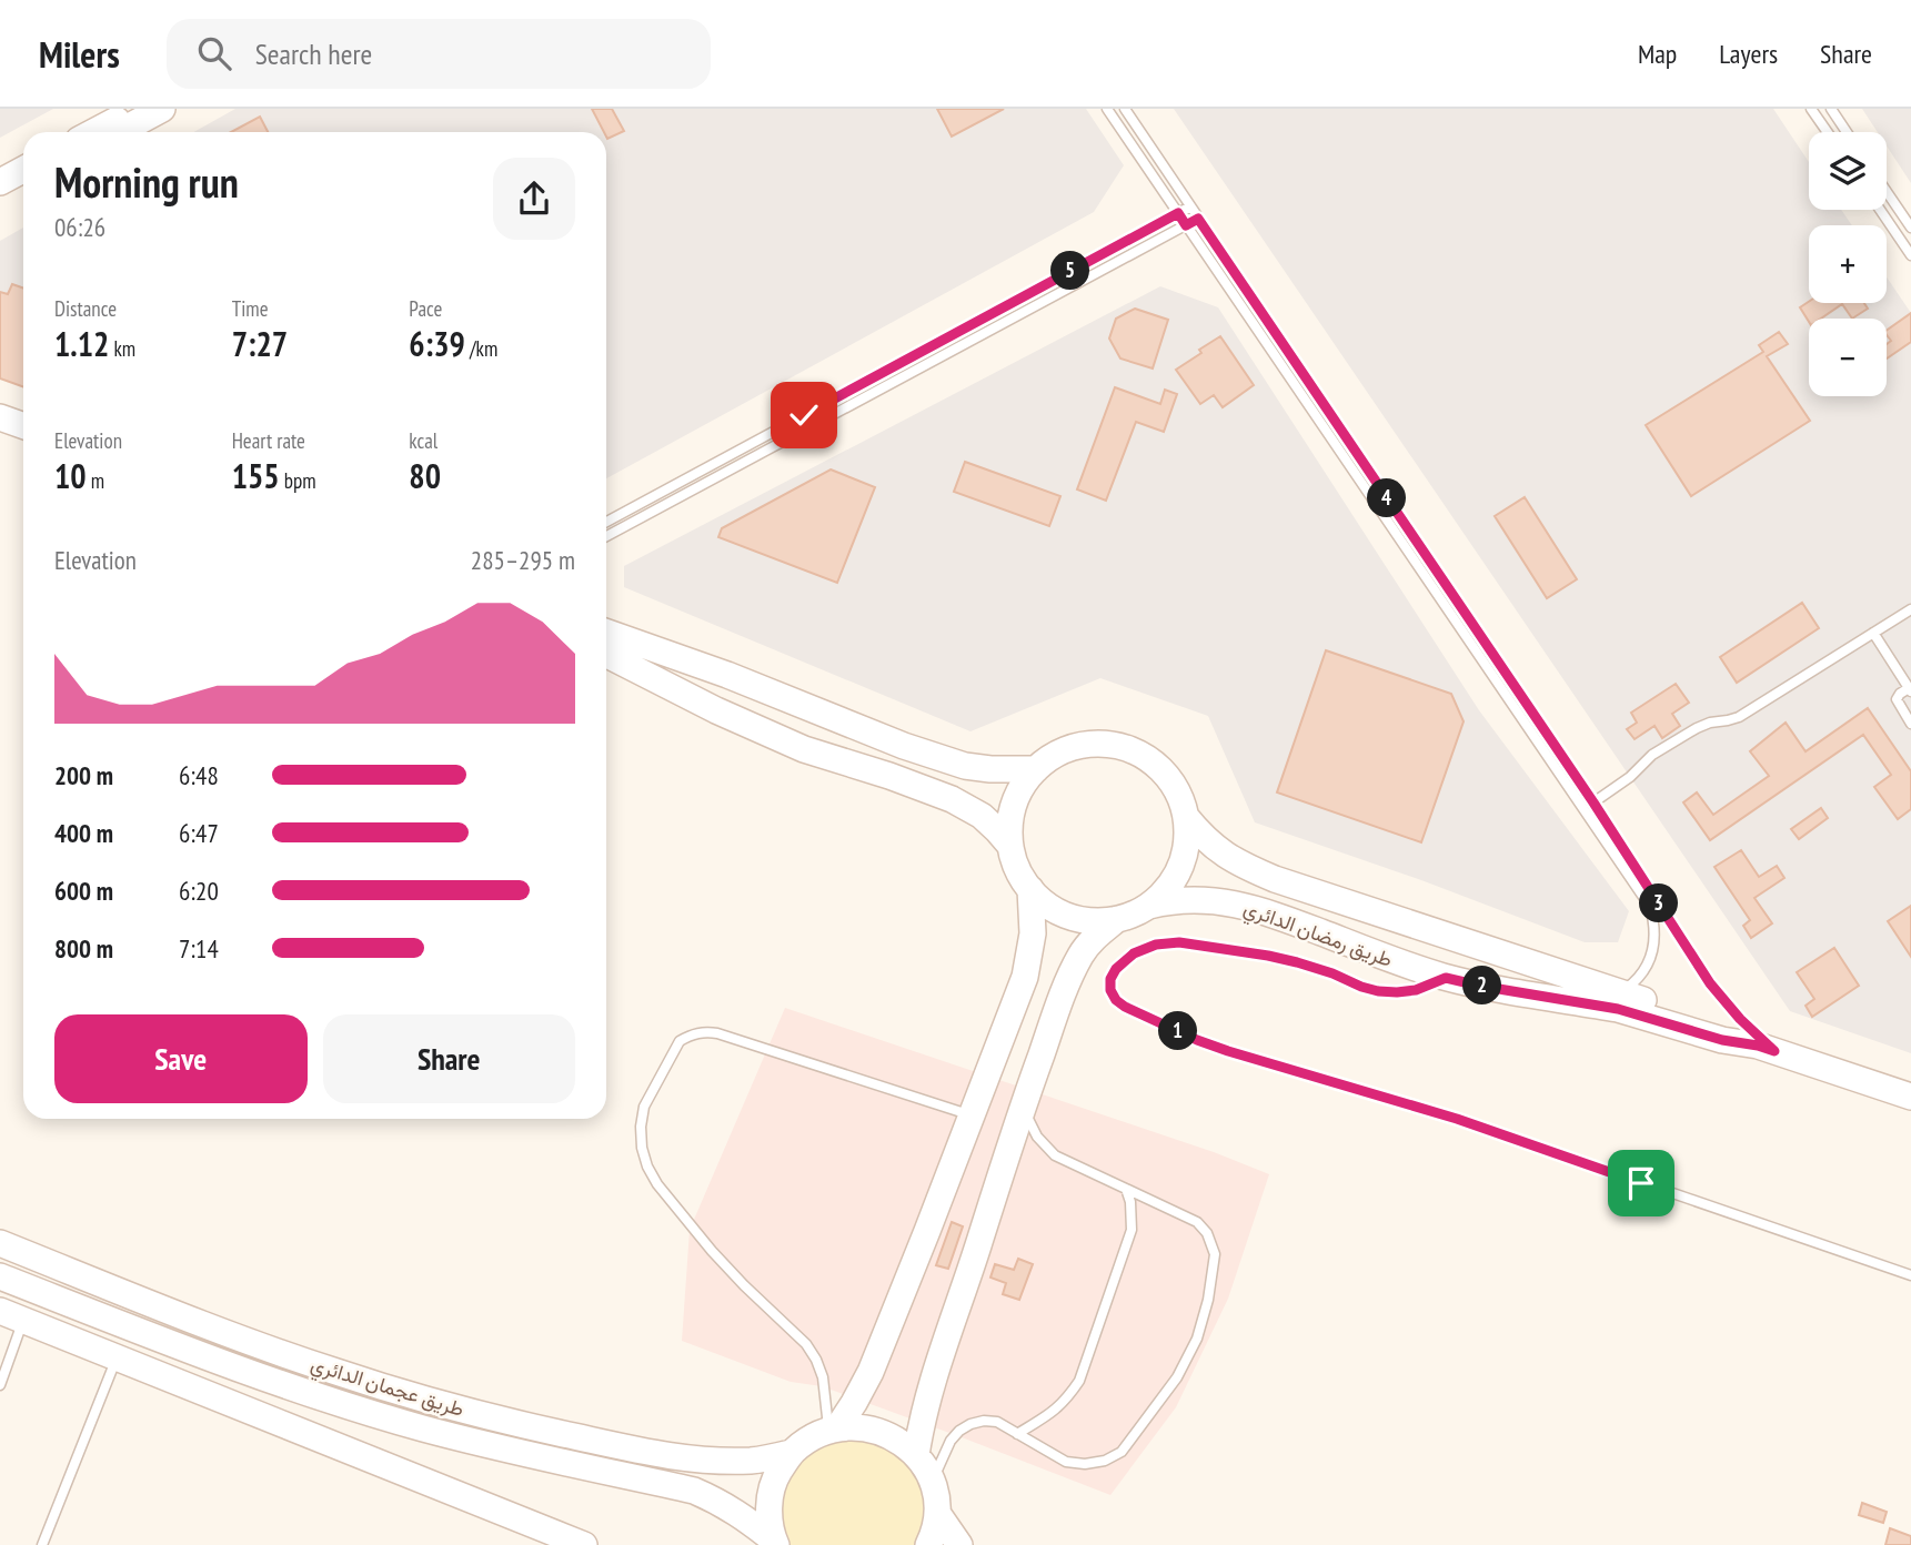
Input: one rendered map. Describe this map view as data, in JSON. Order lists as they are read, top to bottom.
{
  "streets": {
    "street": ["طريق رمضان الدائري", "طريق عجمان الدائري"]
  },
  "page": {
    "header": "Milers",
    "search": "Search here",
    "nav": ["Map", "Layers", "Share"],
    "map_buttons": ["+", "−"],
    "heading": ["Morning run", "06:26"],
    "pins": [
      "5",
      "4",
      "3",
      "2",
      "1"
    ],
    "stats": [
      ["Distance", "1.12 km"],
      ["Time", "7:27"],
      ["Pace", "6:39 /km"],
      ["Elevation", "10 m"],
      ["Heart rate", "155 bpm"],
      ["kcal", "80"]
    ],
    "chart": ["Elevation", "285–295 m"],
    "list": [
      {
        "name": "200 m",
        "note": "6:48"
      },
      {
        "name": "400 m",
        "note": "6:47"
      },
      {
        "name": "600 m",
        "note": "6:20"
      },
      {
        "name": "800 m",
        "note": "7:14"
      }
    ],
    "buttons": ["Save", "Share"]
  }
}
